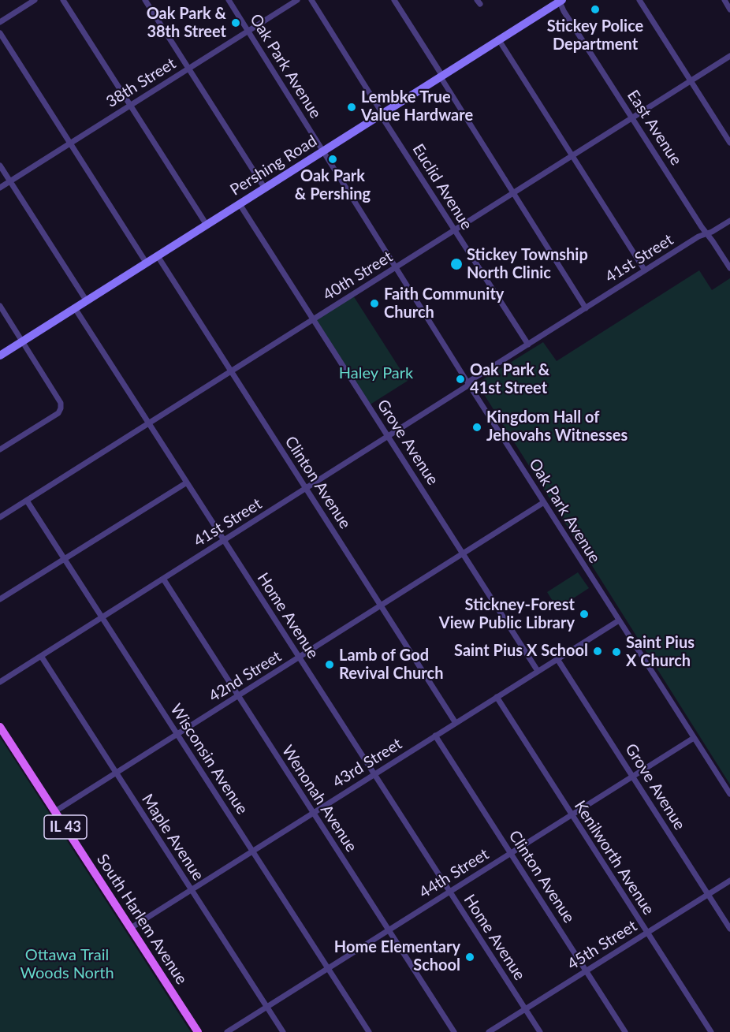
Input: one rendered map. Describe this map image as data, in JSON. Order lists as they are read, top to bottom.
{
  "streets": {
    "main road": ["Pershing Road", "IL 43", "South Harlem Avenue"],
    "street": [
      "Oak Park Avenue",
      "38th Street",
      "East Avenue",
      "Euclid Avenue",
      "41st Street",
      "40th Street",
      "Grove Avenue",
      "Clinton Avenue",
      "Home Avenue",
      "42nd Street",
      "Wisconsin Avenue",
      "43rd Street",
      "Wenonah Avenue",
      "Maple Avenue",
      "Kenilworth Avenue",
      "44th Street",
      "45th Street"
    ]
  },
  "crossings": [
    ["Oak Park Avenue", "38th Street"],
    ["Oak Park Avenue", "Pershing Road"],
    ["Oak Park Avenue", "41st Street"],
    ["Oak Park Avenue", "40th Street"],
    ["Oak Park Avenue", "42nd Street"],
    ["Oak Park Avenue", "43rd Street"],
    ["Oak Park Avenue", "44th Street"],
    ["East Avenue", "Pershing Road"],
    ["East Avenue", "41st Street"],
    ["East Avenue", "40th Street"],
    ["Pershing Road", "Euclid Avenue"],
    ["Pershing Road", "Grove Avenue"],
    ["Pershing Road", "Clinton Avenue"],
    ["Pershing Road", "Home Avenue"],
    ["Euclid Avenue", "41st Street"],
    ["Euclid Avenue", "40th Street"],
    ["41st Street", "Grove Avenue"],
    ["41st Street", "Clinton Avenue"],
    ["41st Street", "Home Avenue"],
    ["41st Street", "Wisconsin Avenue"],
    ["41st Street", "Wenonah Avenue"],
    ["41st Street", "Maple Avenue"],
    ["40th Street", "Grove Avenue"],
    ["40th Street", "Clinton Avenue"],
    ["40th Street", "Home Avenue"],
    ["40th Street", "Wisconsin Avenue"],
    ["Grove Avenue", "42nd Street"],
    ["Grove Avenue", "43rd Street"],
    ["Grove Avenue", "44th Street"],
    ["Grove Avenue", "45th Street"],
    ["Clinton Avenue", "42nd Street"],
    ["Clinton Avenue", "43rd Street"],
    ["Clinton Avenue", "44th Street"],
    ["Clinton Avenue", "45th Street"],
    ["Home Avenue", "42nd Street"],
    ["Home Avenue", "43rd Street"],
    ["Home Avenue", "44th Street"],
    ["Home Avenue", "45th Street"],
    ["42nd Street", "Wisconsin Avenue"],
    ["42nd Street", "Wenonah Avenue"],
    ["42nd Street", "Maple Avenue"],
    ["42nd Street", "South Harlem Avenue"],
    ["Wisconsin Avenue", "43rd Street"],
    ["Wisconsin Avenue", "44th Street"],
    ["43rd Street", "Wenonah Avenue"],
    ["43rd Street", "Maple Avenue"],
    ["43rd Street", "Kenilworth Avenue"],
    ["43rd Street", "South Harlem Avenue"],
    ["Wenonah Avenue", "44th Street"],
    ["Maple Avenue", "44th Street"],
    ["Kenilworth Avenue", "44th Street"],
    ["Kenilworth Avenue", "45th Street"]
  ],
  "parks": ["Haley Park", "Ottawa Trail Woods North"],
  "places": [
    "Stickey Police Department",
    "Oak Park & 38th Street",
    "Lembke True Value Hardware",
    "Oak Park & Pershing",
    "Stickey Township North Clinic",
    "Faith Community Church",
    "Oak Park & 41st Street",
    "Kingdom Hall of Jehovahs Witnesses",
    "Stickney-Forest View Public Library",
    "Saint Pius X School",
    "Saint Pius X Church",
    "Lamb of God Revival Church",
    "Home Elementary School"
  ]
}
